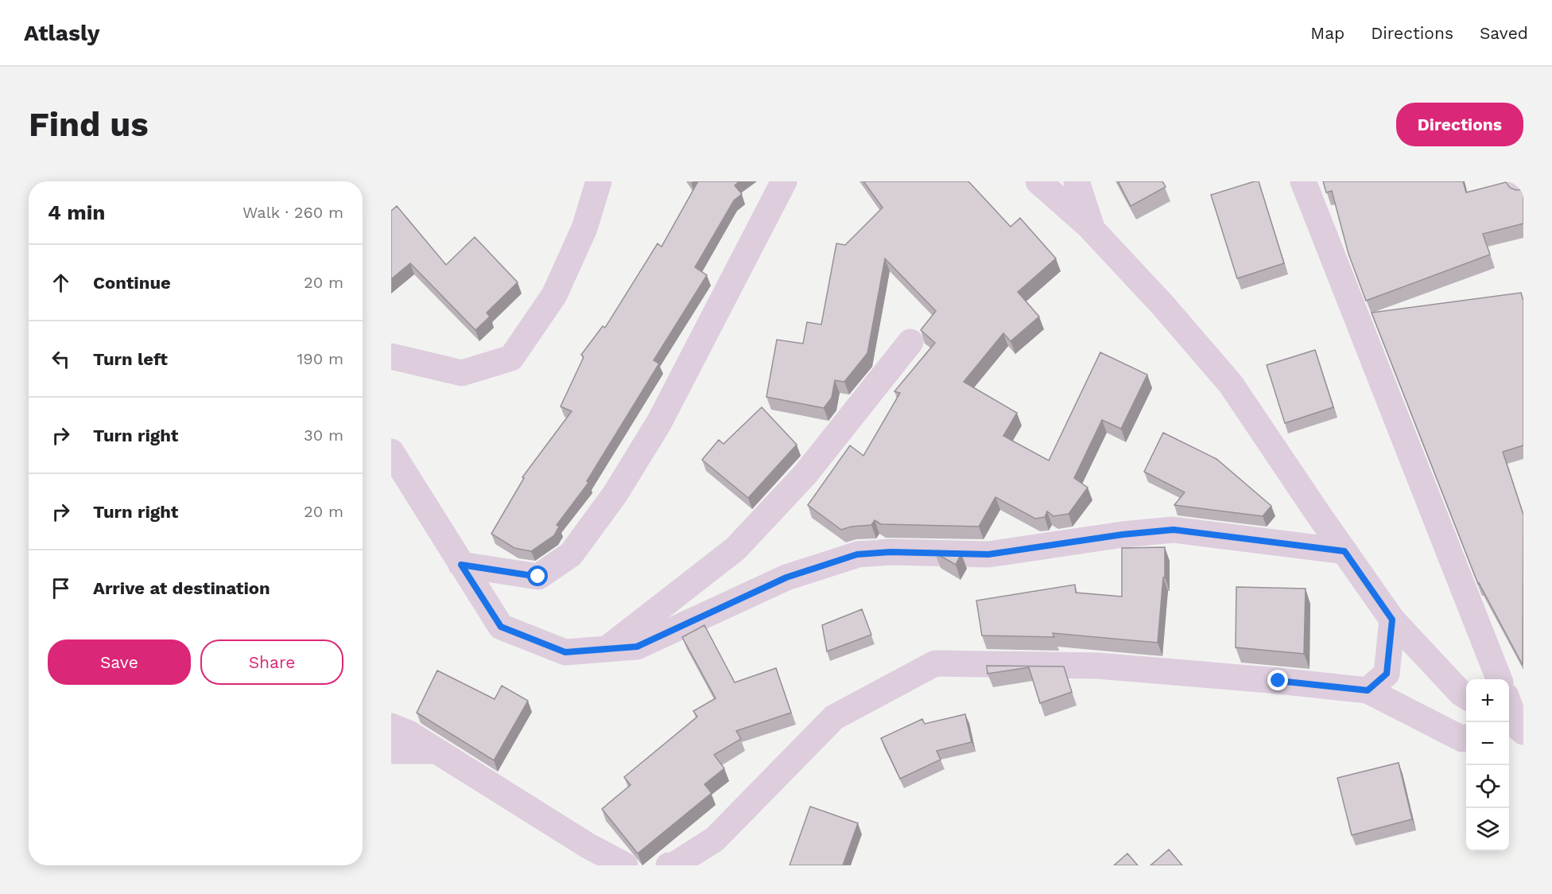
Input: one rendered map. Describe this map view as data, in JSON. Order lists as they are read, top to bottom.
{
  "page": {
    "header": "Atlasly",
    "nav": ["Map", "Directions", "Saved"],
    "buttons": [
      "Directions",
      ["Save", "Share"]
    ],
    "title": "Find us",
    "heading": ["4 min", "Walk · 260 m"],
    "list": [
      ["Continue", "20 m"],
      ["Turn left", "190 m"],
      ["Turn right", "30 m"],
      ["Turn right", "20 m"],
      "Arrive at destination"
    ],
    "map_buttons": ["+", "−"]
  }
}
